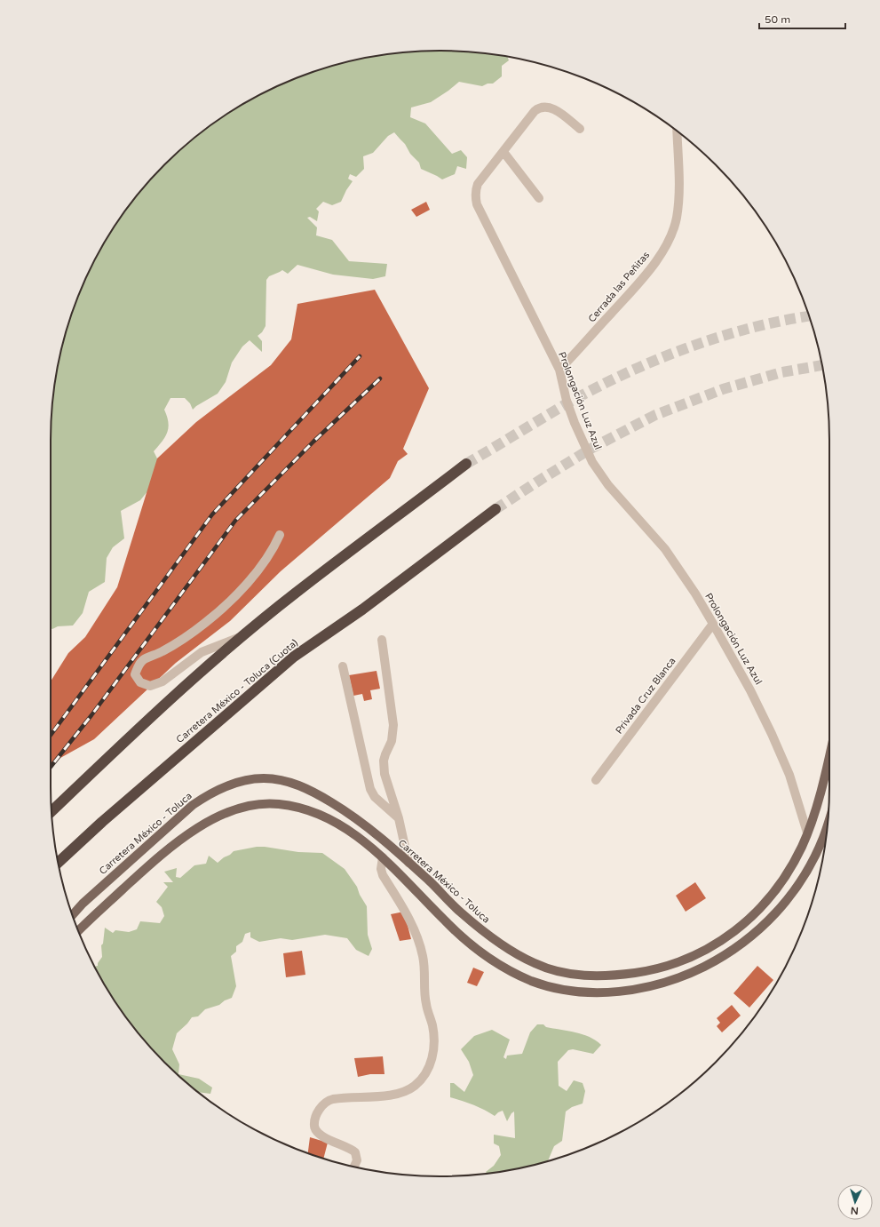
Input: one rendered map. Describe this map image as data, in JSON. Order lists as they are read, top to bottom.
{
  "streets": {
    "highway": ["Carretera México - Toluca (Cuota)"],
    "main road": ["Carretera México - Toluca"],
    "street": ["Cerrada las Peñitas", "Prolongación Luz Azul", "Privada Cruz Blanca"]
  },
  "crossings": [
    ["Cerrada las Peñitas", "Prolongación Luz Azul"],
    ["Prolongación Luz Azul", "Privada Cruz Blanca"],
    ["Prolongación Luz Azul", "Carretera México - Toluca"]
  ],
  "scale_bar": "50 m",
  "north": "bottom"
}
